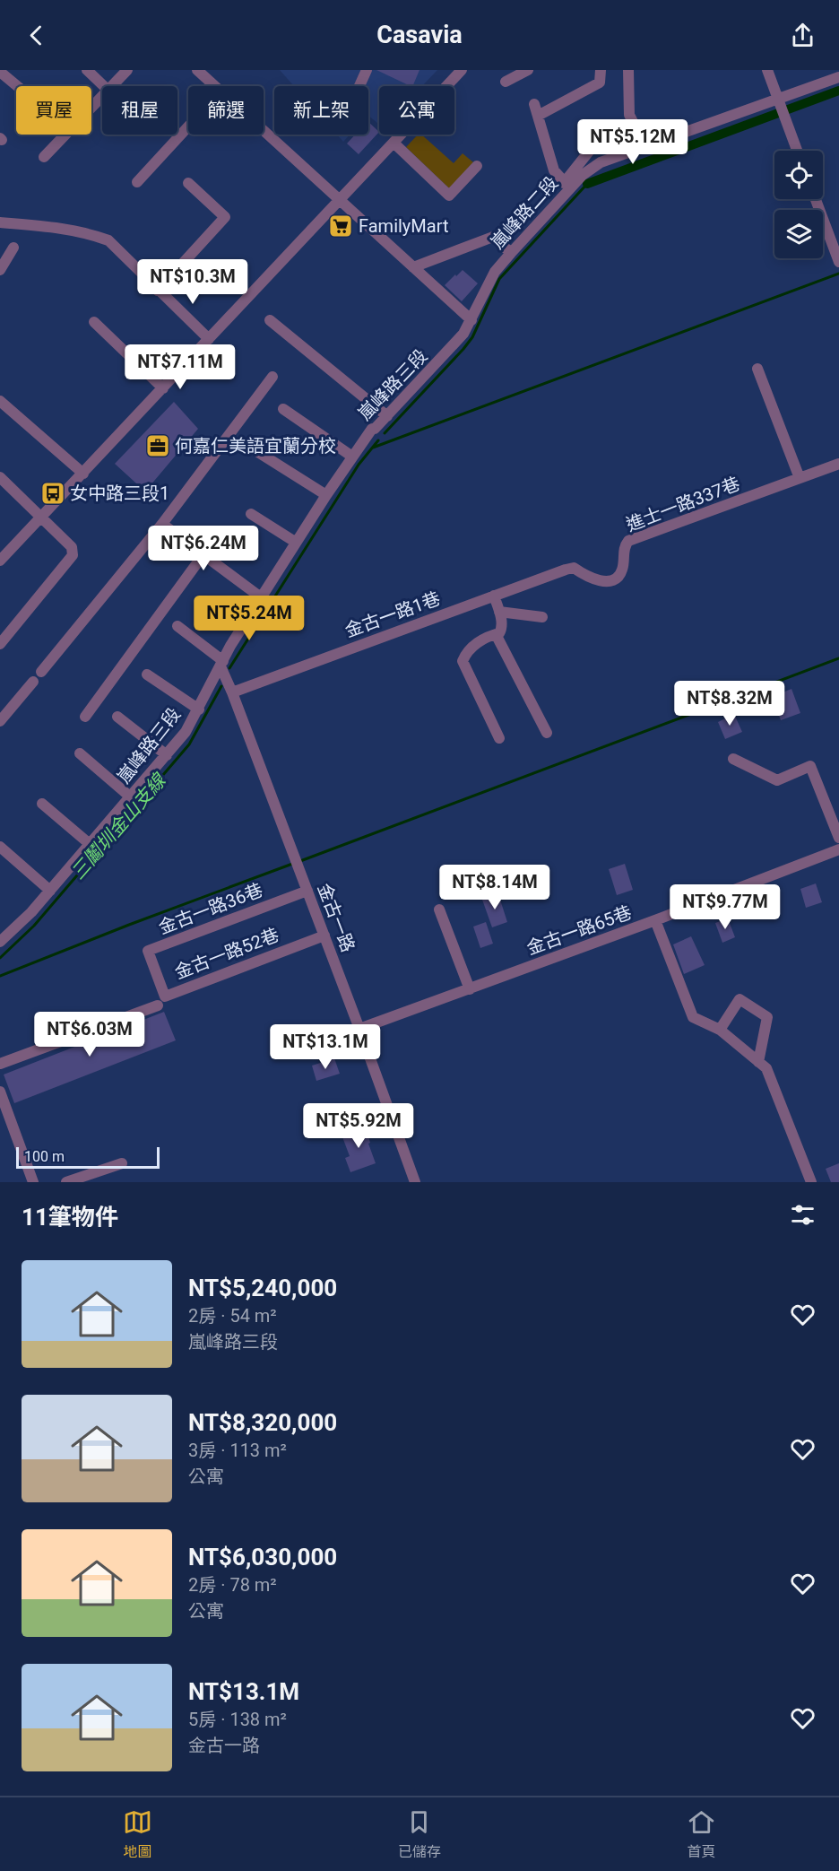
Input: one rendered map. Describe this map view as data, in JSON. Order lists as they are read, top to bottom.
{
  "streets": {
    "street": [
      "嵐峰路二段",
      "嵐峰路三段",
      "進士一路337巷",
      "金古一路1巷",
      "金古一路36巷",
      "金古一路",
      "金古一路65巷",
      "金古一路52巷"
    ]
  },
  "crossings": [
    ["嵐峰路二段", "嵐峰路三段"],
    ["嵐峰路三段", "金古一路"],
    ["進士一路337巷", "金古一路1巷"],
    ["金古一路1巷", "金古一路"],
    ["金古一路36巷", "金古一路"],
    ["金古一路36巷", "金古一路52巷"],
    ["金古一路", "金古一路65巷"],
    ["金古一路", "金古一路52巷"]
  ],
  "water": ["三鬮圳金山支線"],
  "places": {
    "supermarket": ["FamilyMart"],
    "office": ["何嘉仁美語宜蘭分校"],
    "bus stop": ["女中路三段1"]
  },
  "scale_bar": "100 m",
  "page": {
    "header": "Casavia",
    "chip": [
      "買屋",
      "租屋",
      "篩選",
      "新上架",
      "公寓"
    ],
    "price": [
      "NT$5.12M",
      "NT$10.3M",
      "NT$7.11M",
      "NT$6.24M",
      "NT$5.24M",
      "NT$8.32M",
      "NT$8.14M",
      "NT$9.77M",
      "NT$6.03M",
      "NT$13.1M",
      "NT$5.92M"
    ],
    "scale": "100 m",
    "heading": "11筆物件",
    "list": [
      {
        "name": "NT$5,240,000",
        "note": "2房 · 54 m² · 嵐峰路三段"
      },
      {
        "name": "NT$8,320,000",
        "note": "3房 · 113 m² · 公寓"
      },
      {
        "name": "NT$6,030,000",
        "note": "2房 · 78 m² · 公寓"
      },
      {
        "name": "NT$13.1M",
        "note": "5房 · 138 m² · 金古一路"
      }
    ],
    "tabs": ["地圖", "已儲存", "首頁"]
  }
}
